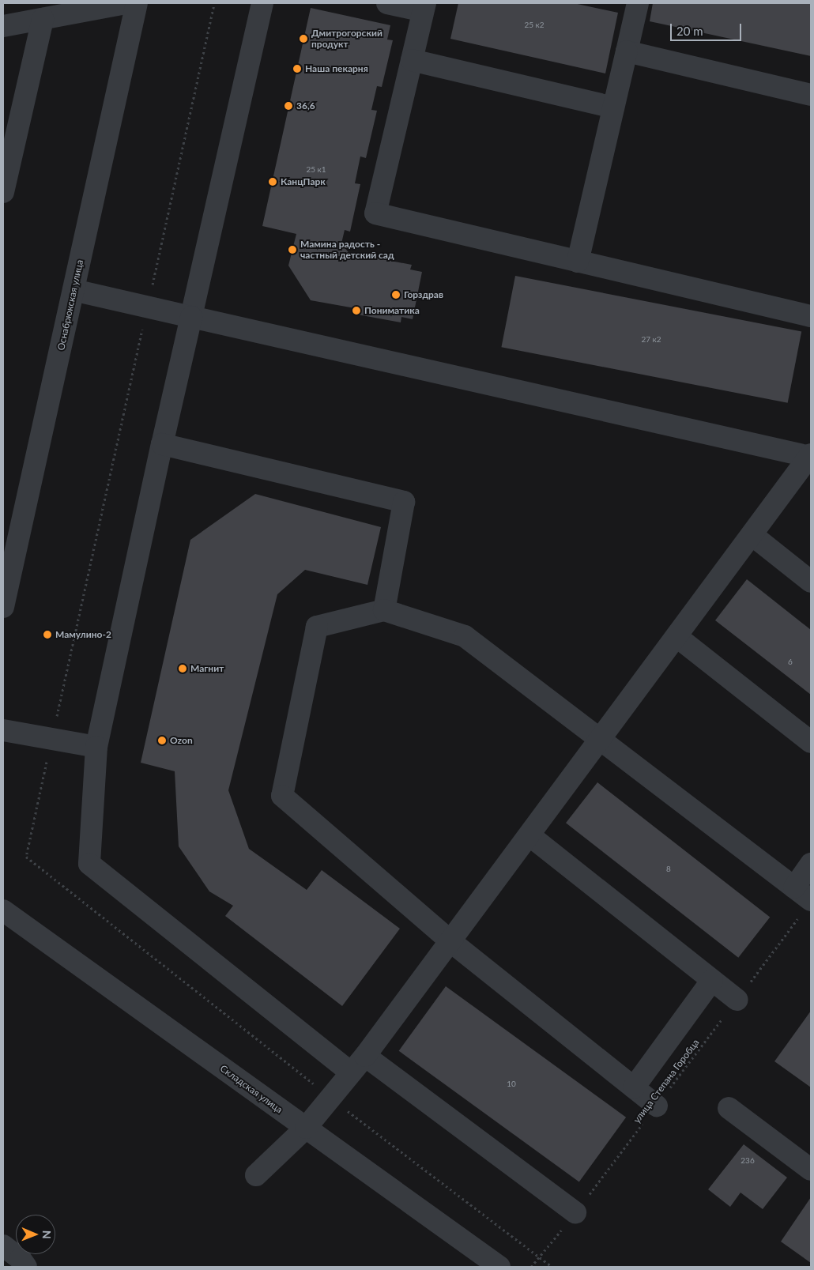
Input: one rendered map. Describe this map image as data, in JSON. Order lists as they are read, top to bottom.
{
  "streets": {
    "street": ["Оснабрюкская улица", "Складская улица"],
    "path": ["улица Степана Горобца"]
  },
  "places": [
    "Дмитрогорский продукт",
    "Наша пекарня",
    "36,6",
    "КанцПарк",
    "Мамина радость - частный детский сад",
    "Горздрав",
    "Пониматика",
    "Мамулино-2",
    "Магнит",
    "Ozon"
  ],
  "house_numbers": [
    "25 к2",
    "25 к1",
    "27 к2",
    "6",
    "8",
    "10",
    "236"
  ],
  "scale_bar": "20 m",
  "north": "right"
}
